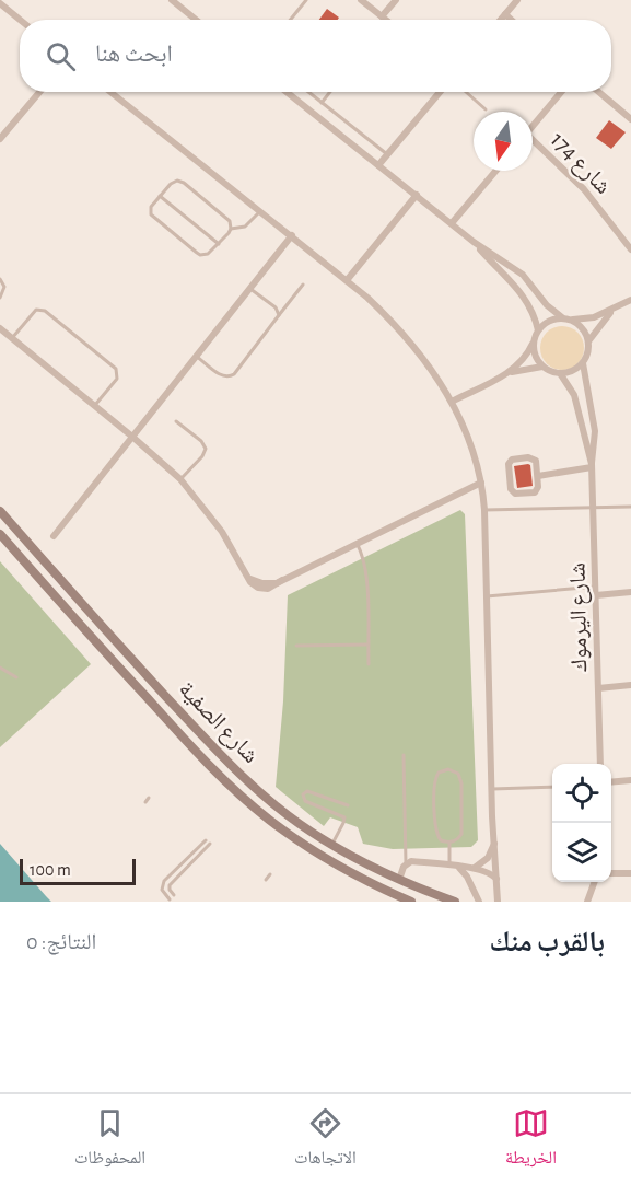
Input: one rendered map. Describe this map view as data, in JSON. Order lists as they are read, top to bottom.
{
  "streets": {
    "main road": ["شارع الصفية"],
    "street": ["شارع 174", "شارع اليرموك"]
  },
  "scale_bar": "100 m",
  "north": "bottom",
  "page": {
    "search": "ابحث هنا",
    "scale": "100 m",
    "heading": ["بالقرب منك", "النتائج: 0"],
    "nav": ["الخريطة", "الاتجاهات", "المحفوظات"]
  }
}
